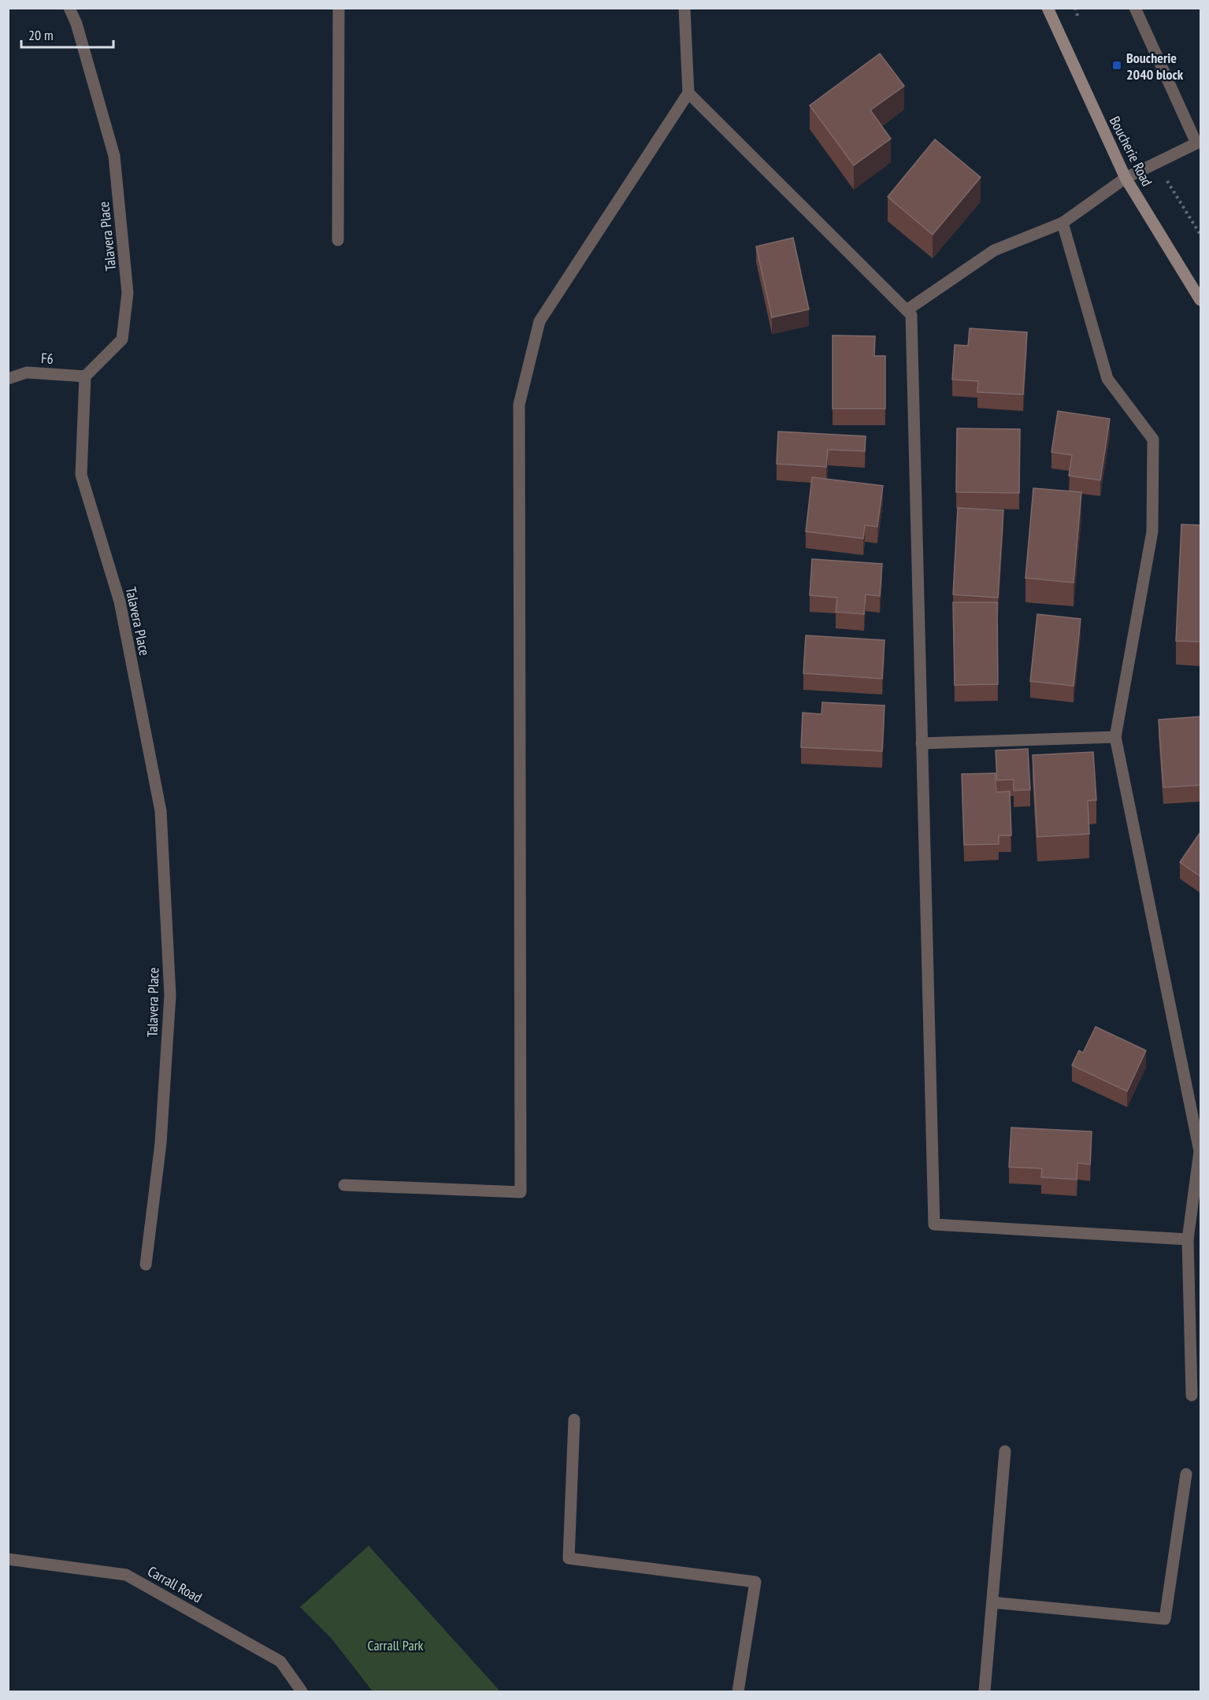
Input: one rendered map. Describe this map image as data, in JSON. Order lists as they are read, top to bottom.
{
  "streets": {
    "main road": ["Boucherie Road"],
    "street": ["Talavera Place", "F6", "Carrall Road"]
  },
  "crossings": [
    ["Talavera Place", "F6"]
  ],
  "parks": ["Carrall Park"],
  "places": {
    "transit": ["Boucherie 2040 block"]
  },
  "scale_bar": "20 m"
}
